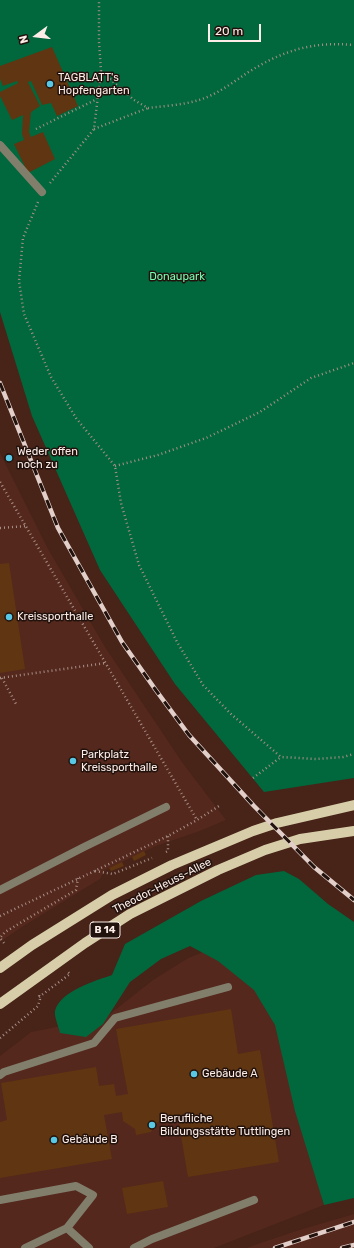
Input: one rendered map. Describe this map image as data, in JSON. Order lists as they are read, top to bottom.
{
  "streets": {
    "main road": ["Theodor-Heuss-Allee", "B 14"]
  },
  "parks": ["Donaupark"],
  "places": [
    "TAGBLATT's Hopfengarten",
    "Weder offen noch zu",
    "Kreissporthalle",
    "Parkplatz Kreissporthalle",
    "Gebäude A",
    "Berufliche Bildungsstätte Tuttlingen",
    "Gebäude B"
  ],
  "scale_bar": "20 m",
  "north": "left"
}
